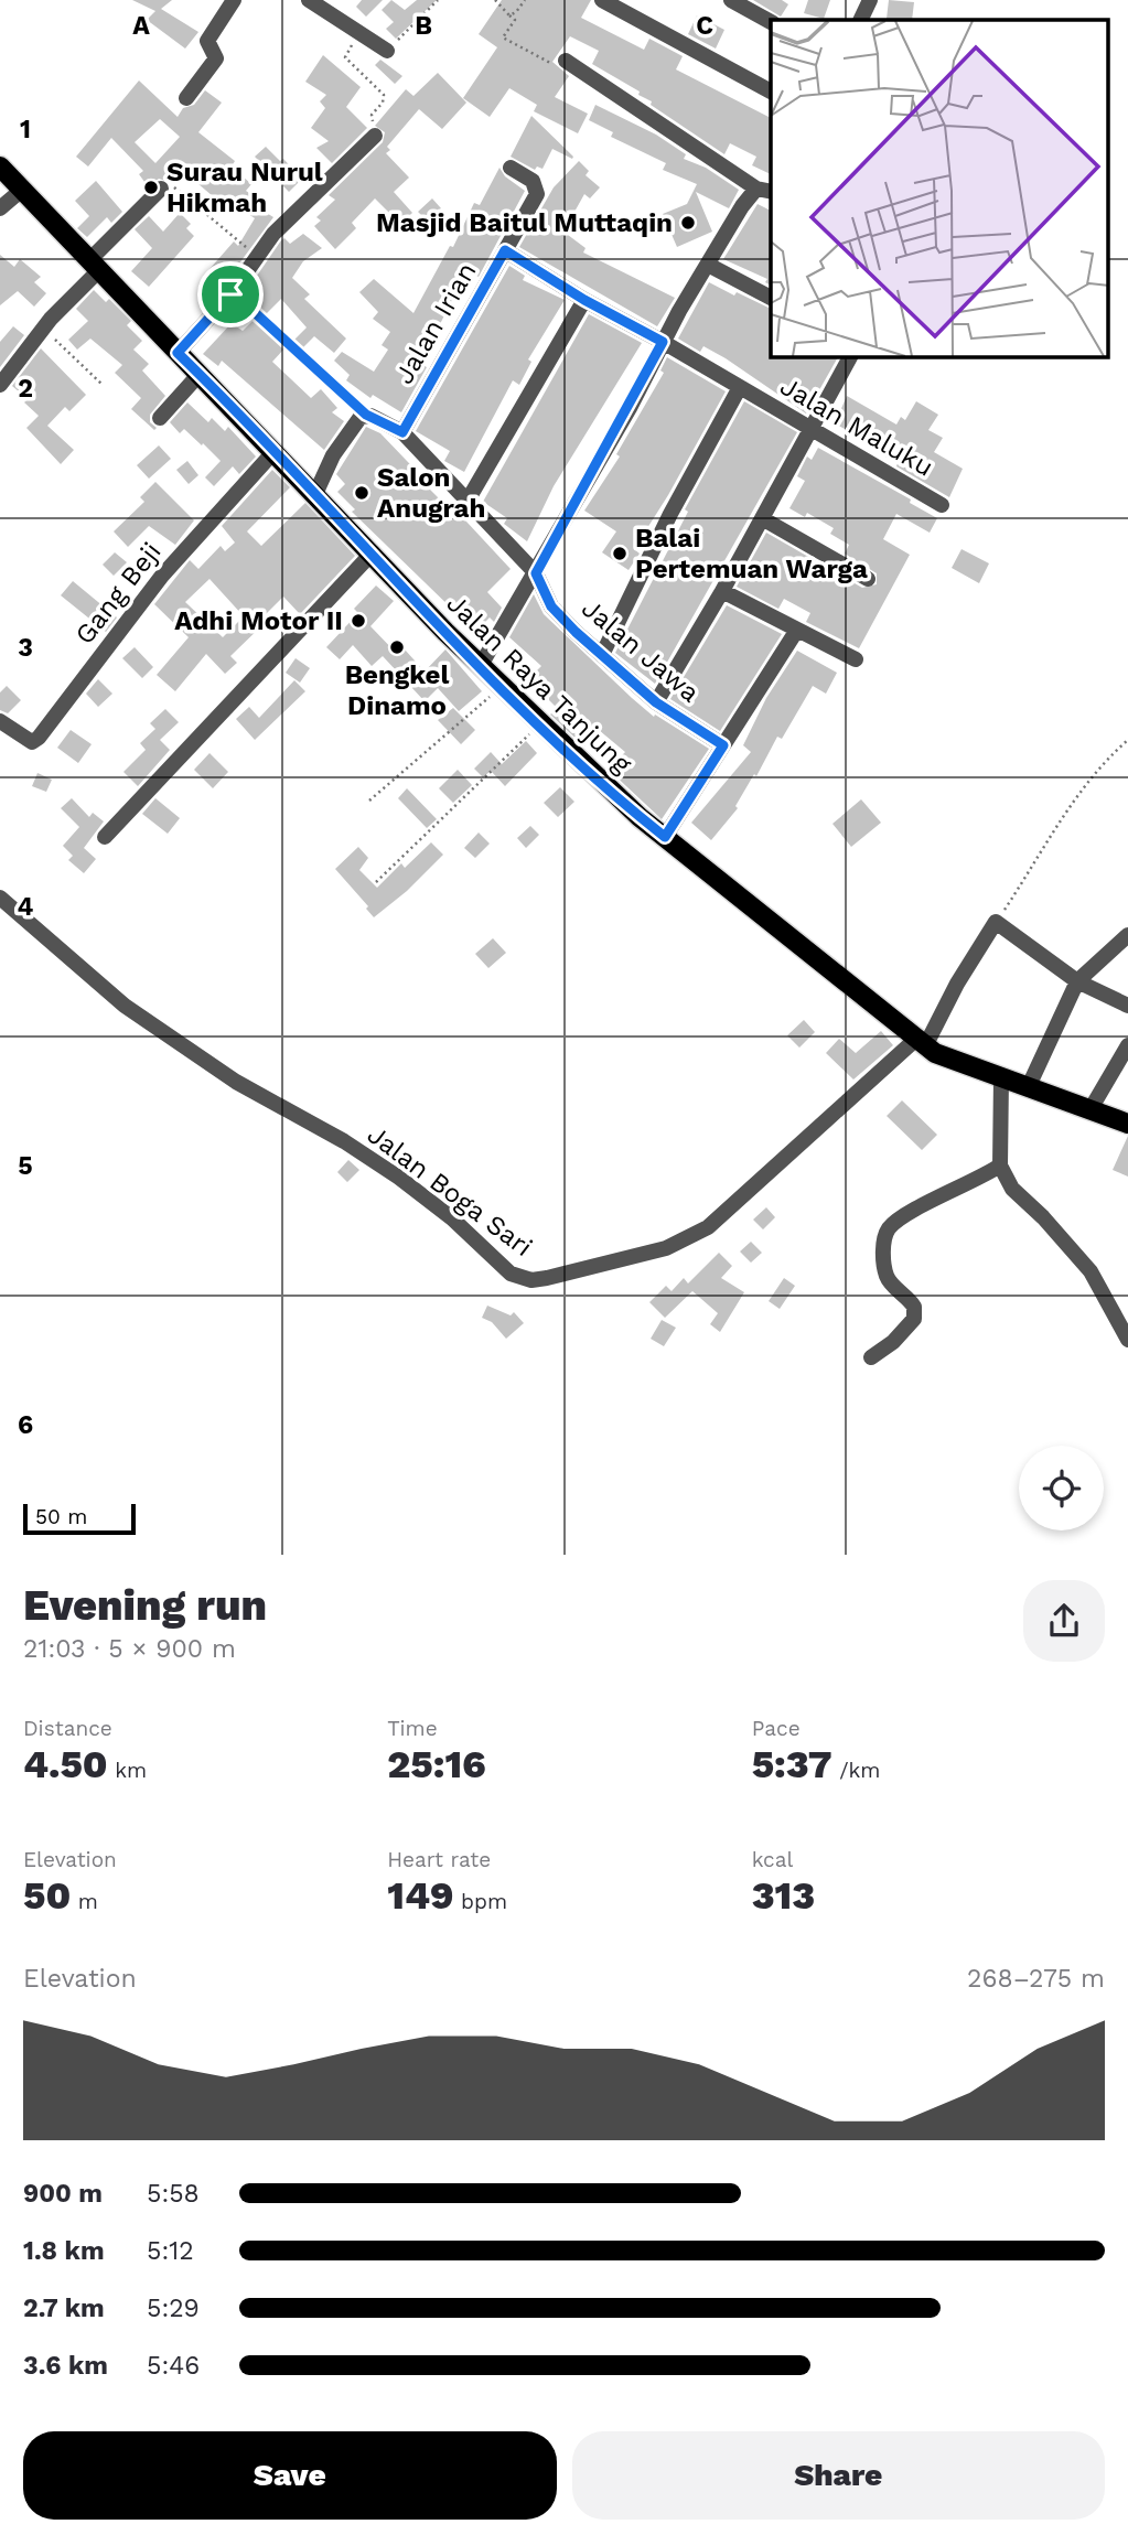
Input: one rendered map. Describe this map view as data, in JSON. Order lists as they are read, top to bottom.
{
  "streets": {
    "main road": ["Jalan Raya Tanjung"],
    "street": [
      "Jalan Irian",
      "Jalan Maluku",
      "Gang Beji",
      "Jalan Jawa",
      "Jalan Boga Sari"
    ]
  },
  "crossings": [
    ["Jalan Irian", "Jalan Maluku"],
    ["Jalan Irian", "Jalan Jawa"],
    ["Gang Beji", "Jalan Raya Tanjung"],
    ["Jalan Raya Tanjung", "Jalan Boga Sari"]
  ],
  "places": [
    "Surau Nurul Hikmah",
    "Masjid Baitul Muttaqin",
    "Salon Anugrah",
    "Balai Pertemuan Warga",
    "Adhi Motor II",
    "Bengkel Dinamo"
  ],
  "scale_bar": "50 m",
  "page": {
    "scale": "50 m",
    "heading": ["Evening run", "21:03 · 5 × 900 m"],
    "stats": [
      ["Distance", "4.50 km"],
      ["Time", "25:16"],
      ["Pace", "5:37 /km"],
      ["Elevation", "50 m"],
      ["Heart rate", "149 bpm"],
      ["kcal", "313"]
    ],
    "chart": ["Elevation", "268–275 m"],
    "list": [
      {
        "name": "900 m",
        "note": "5:58"
      },
      {
        "name": "1.8 km",
        "note": "5:12"
      },
      {
        "name": "2.7 km",
        "note": "5:29"
      },
      {
        "name": "3.6 km",
        "note": "5:46"
      }
    ],
    "buttons": ["Save", "Share"]
  },
  "grid": {
    "columns": ["A", "B", "C"],
    "rows": [
      "1",
      "2",
      "3",
      "4",
      "5",
      "6"
    ]
  }
}
